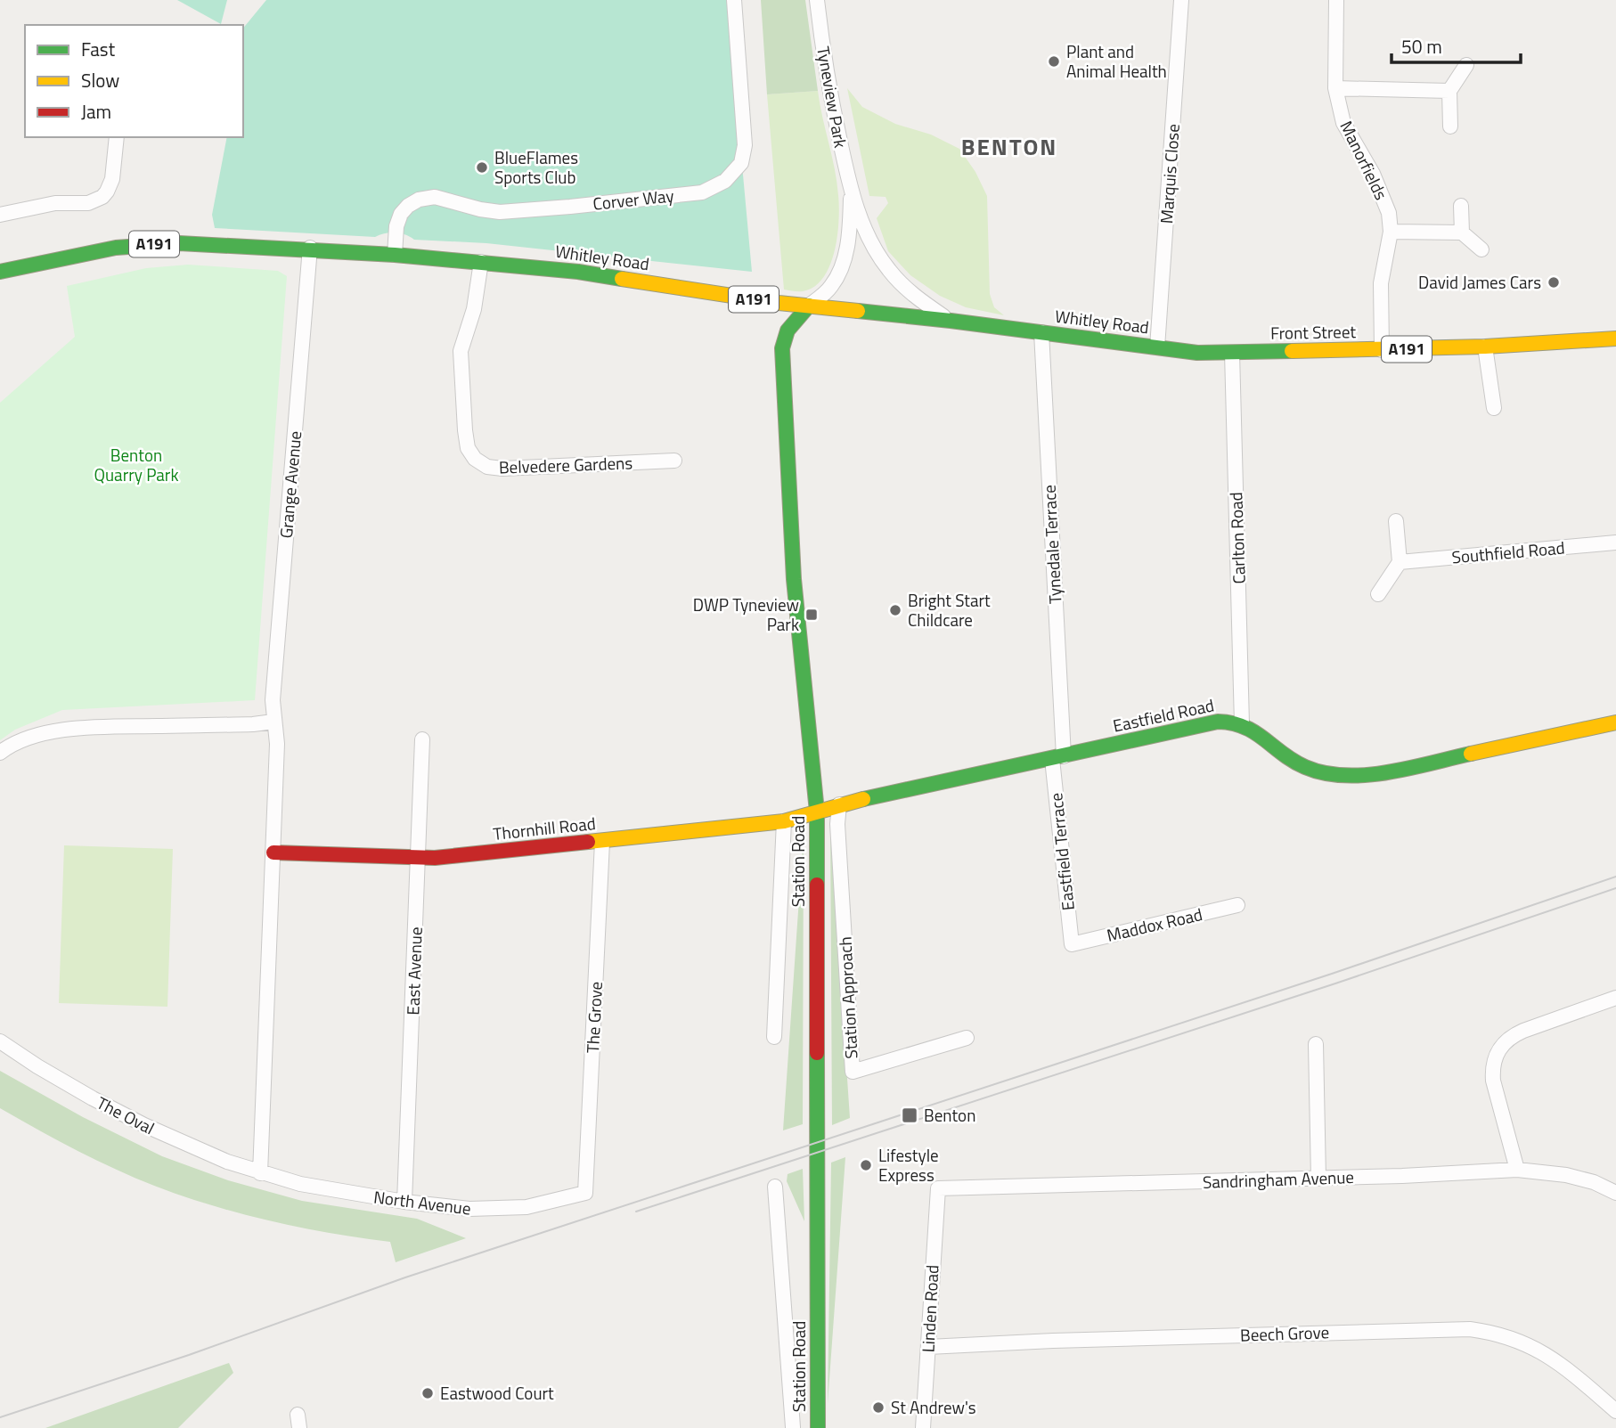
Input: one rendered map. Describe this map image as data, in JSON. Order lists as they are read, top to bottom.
{
  "streets": {
    "main road": [
      "A191",
      "Whitley Road",
      "Front Street",
      "Eastfield Road",
      "Thornhill Road",
      "Station Road"
    ],
    "street": [
      "Tyneview Park",
      "Manorfields",
      "Marquis Close",
      "Corver Way",
      "Belvedere Gardens",
      "Grange Avenue",
      "Carlton Road",
      "Tynedale Terrace",
      "Southfield Road",
      "Eastfield Terrace",
      "Maddox Road",
      "East Avenue",
      "Station Approach",
      "The Grove",
      "The Oval",
      "Sandringham Avenue",
      "North Avenue",
      "Linden Road",
      "Beech Grove"
    ]
  },
  "crossings": [
    ["Tyneview Park", "Whitley Road"],
    ["Tyneview Park", "Station Road"],
    ["Manorfields", "Front Street"],
    ["Marquis Close", "Whitley Road"],
    ["Corver Way", "Whitley Road"],
    ["Whitley Road", "Front Street"],
    ["Whitley Road", "Belvedere Gardens"],
    ["Whitley Road", "Grange Avenue"],
    ["Whitley Road", "Tynedale Terrace"],
    ["Whitley Road", "Station Road"],
    ["Front Street", "Carlton Road"],
    ["Grange Avenue", "Thornhill Road"],
    ["Grange Avenue", "The Oval"],
    ["Grange Avenue", "North Avenue"],
    ["Carlton Road", "Eastfield Road"],
    ["Tynedale Terrace", "Eastfield Road"],
    ["Tynedale Terrace", "Eastfield Terrace"],
    ["Eastfield Road", "Thornhill Road"],
    ["Eastfield Road", "Eastfield Terrace"],
    ["Eastfield Road", "Station Road"],
    ["Eastfield Road", "Station Approach"],
    ["Thornhill Road", "Station Road"],
    ["Thornhill Road", "East Avenue"],
    ["Thornhill Road", "The Grove"],
    ["Eastfield Terrace", "Maddox Road"],
    ["East Avenue", "North Avenue"],
    ["The Grove", "North Avenue"],
    ["The Oval", "North Avenue"],
    ["Sandringham Avenue", "Linden Road"],
    ["Linden Road", "Beech Grove"]
  ],
  "districts": ["BENTON"],
  "parks": ["Benton Quarry Park"],
  "places": {
    "other": [
      "Plant and Animal Health",
      "BlueFlames Sports Club",
      "David James Cars",
      "Bright Start Childcare",
      "Lifestyle Express",
      "Eastwood Court",
      "St Andrew's"
    ],
    "transit": ["DWP Tyneview Park", "Benton"]
  },
  "legend": ["Fast", "Slow", "Jam"],
  "scale_bar": "50 m"
}
